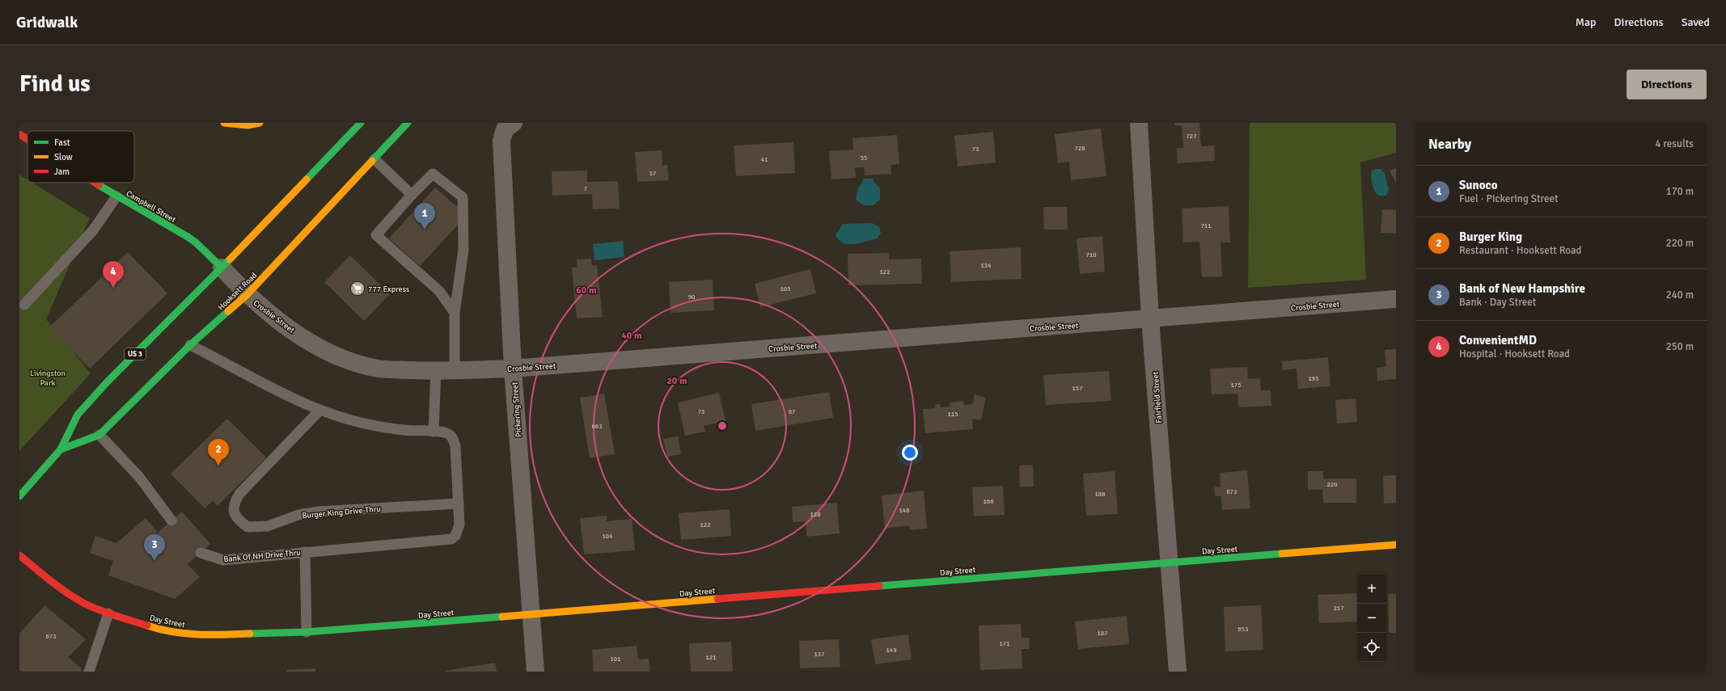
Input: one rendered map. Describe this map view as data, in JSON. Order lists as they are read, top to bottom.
{
  "streets": {
    "street": [
      "Campbell Street",
      "Hooksett Road",
      "Crosbie Street",
      "US 3",
      "Fairfield Street",
      "Pickering Street",
      "Day Street"
    ],
    "lane": ["Burger King Drive-Thru", "Bank Of NH Drive Thru"]
  },
  "crossings": [
    ["Campbell Street", "Hooksett Road"],
    ["Campbell Street", "Crosbie Street"],
    ["Hooksett Road", "Crosbie Street"],
    ["Crosbie Street", "Fairfield Street"],
    ["Crosbie Street", "Pickering Street"],
    ["Fairfield Street", "Day Street"],
    ["Pickering Street", "Day Street"],
    ["Burger King Drive-Thru", "Bank Of NH Drive Thru"]
  ],
  "parks": ["Livingston Park"],
  "places": {
    "supermarket": ["777 Express"]
  },
  "house_numbers": [
    "727",
    "728",
    "73",
    "55",
    "41",
    "17",
    "7",
    "711",
    "710",
    "134",
    "122",
    "105",
    "90",
    "195",
    "175",
    "157",
    "73",
    "87",
    "115",
    "663",
    "220",
    "673",
    "188",
    "166",
    "146",
    "138",
    "122",
    "104",
    "217",
    "653",
    "187",
    "673",
    "171",
    "149",
    "137",
    "121",
    "101"
  ],
  "legend": ["Fast", "Slow", "Jam"],
  "page": {
    "header": "Gridwalk",
    "nav": ["Map", "Directions", "Saved"],
    "buttons": "Directions",
    "title": "Find us",
    "heading": ["Nearby", "4 results"],
    "list": [
      {
        "mark": "1",
        "name": "Sunoco",
        "note": "Fuel · Pickering Street",
        "value": "170 m"
      },
      {
        "mark": "2",
        "name": "Burger King",
        "note": "Restaurant · Hooksett Road",
        "value": "220 m"
      },
      {
        "mark": "3",
        "name": "Bank of New Hampshire",
        "note": "Bank · Day Street",
        "value": "240 m"
      },
      {
        "mark": "4",
        "name": "ConvenientMD",
        "note": "Hospital · Hooksett Road",
        "value": "250 m"
      }
    ],
    "pins": [
      "1",
      "4",
      "2",
      "3"
    ],
    "map_buttons": ["+", "−"]
  },
  "rings": ["60 m", "40 m", "20 m"]
}
